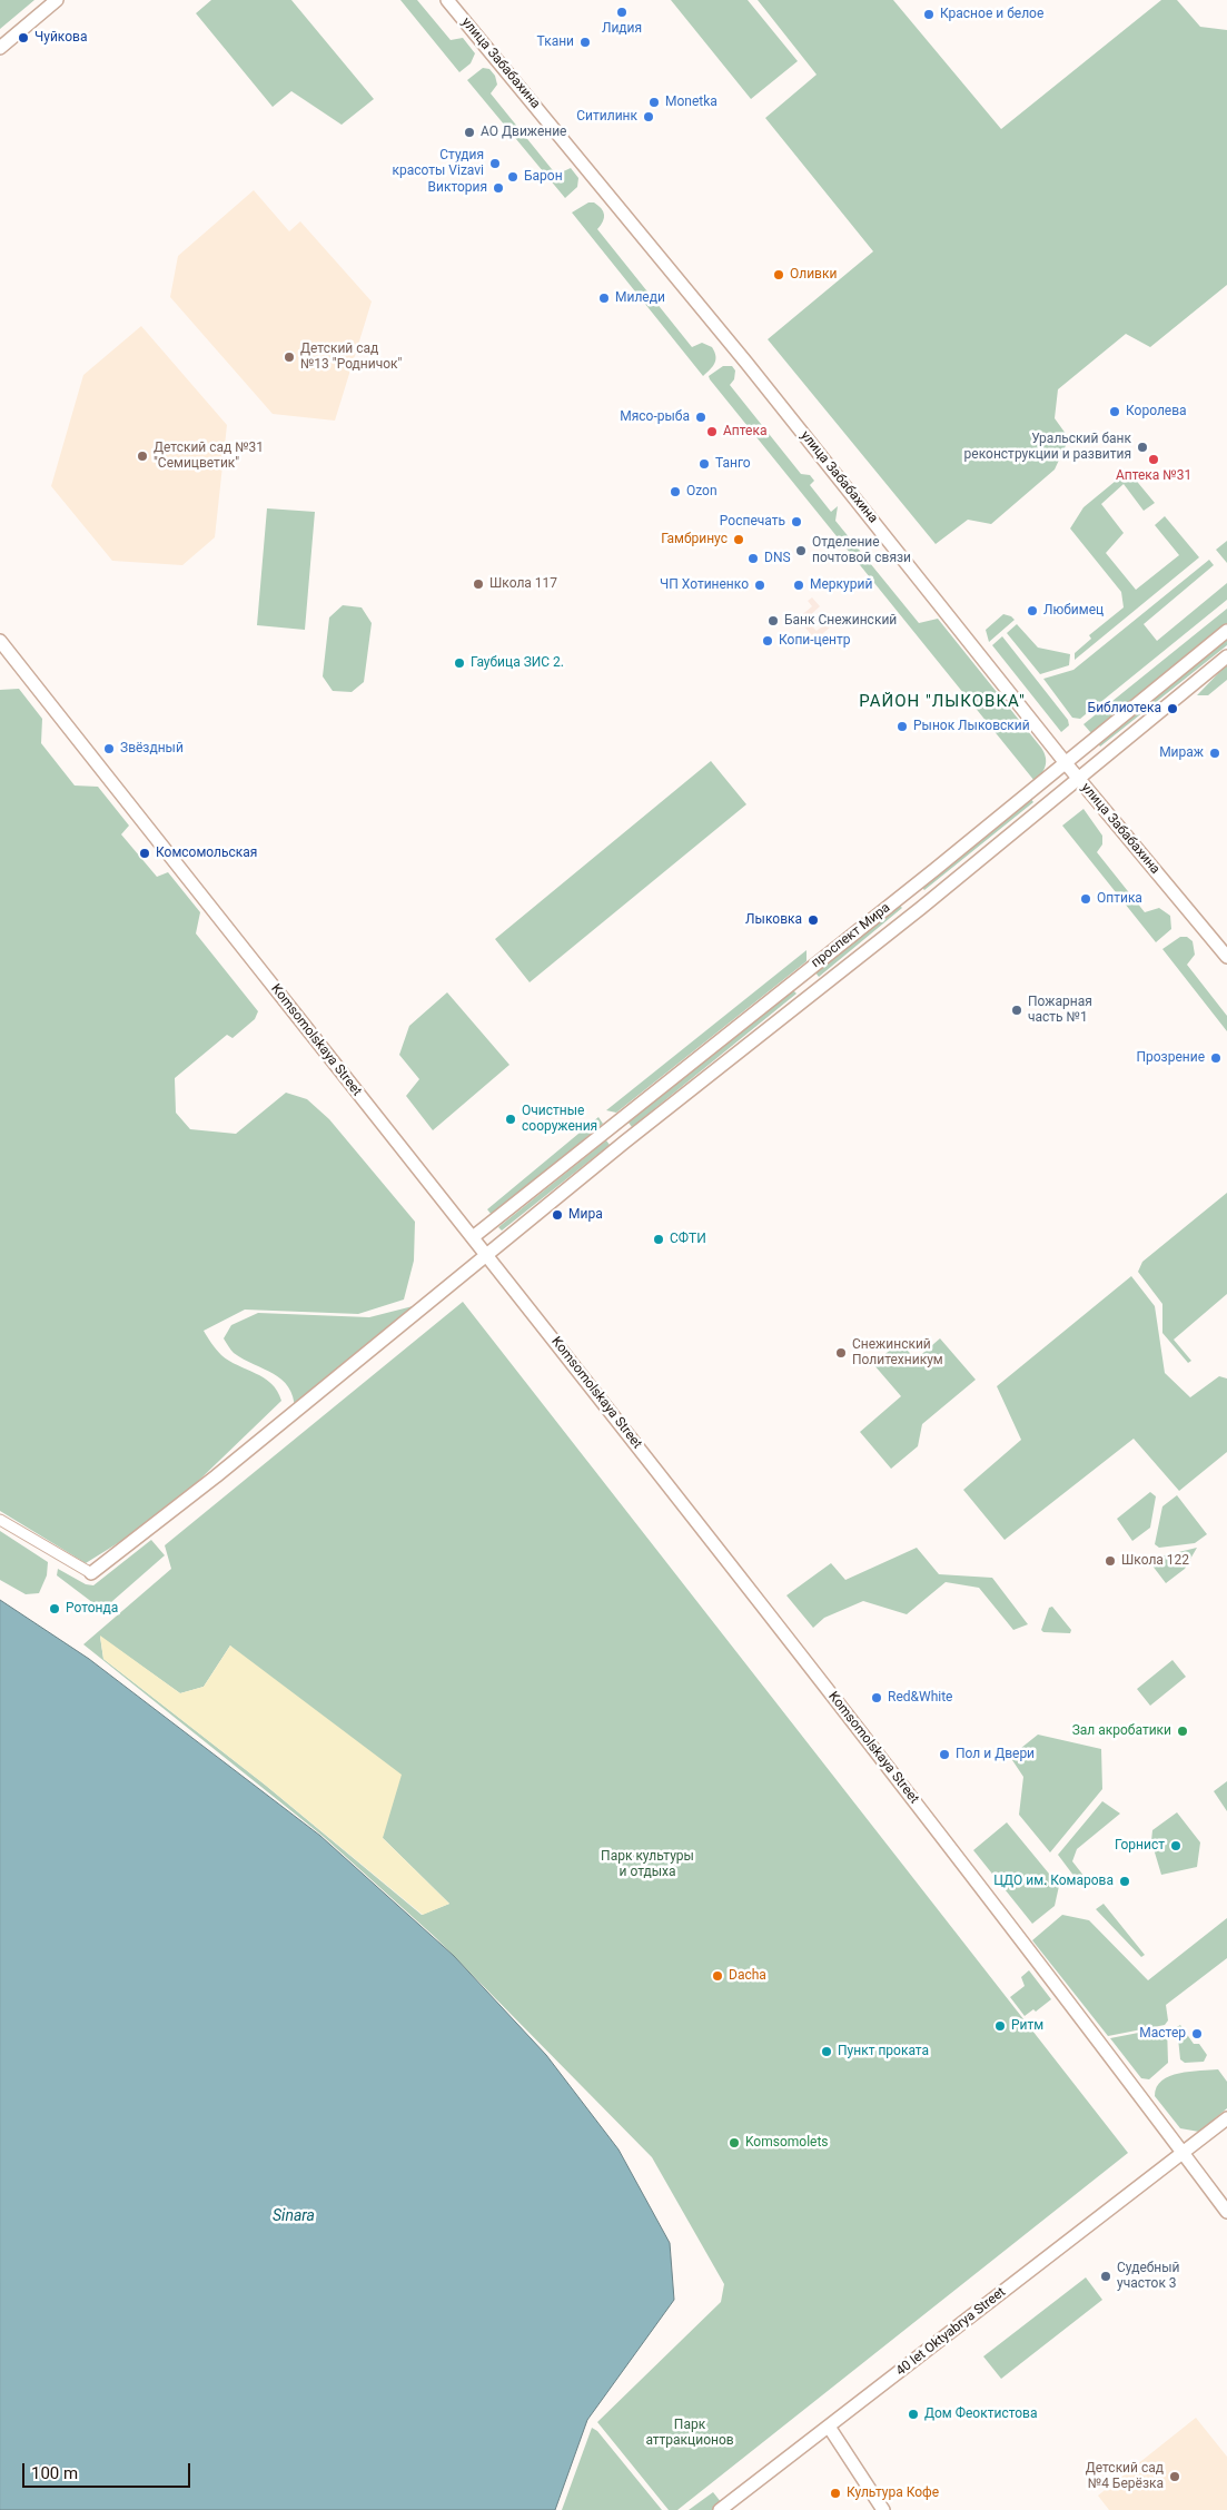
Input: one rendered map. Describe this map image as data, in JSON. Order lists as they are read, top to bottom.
{
  "streets": {
    "street": [
      "улица Забабахина",
      "проспект Мира",
      "Komsomolskaya Street",
      "40 let Oktyabrya Street"
    ]
  },
  "crossings": [
    ["улица Забабахина", "проспект Мира"],
    ["проспект Мира", "Komsomolskaya Street"],
    ["Komsomolskaya Street", "40 let Oktyabrya Street"]
  ],
  "districts": ["РАЙОН \"ЛЫКОВКА\""],
  "water": ["Sinara"],
  "parks": ["Парк культуры и отдыха", "Парк аттракционов"],
  "places": [
    "Лидия",
    "Красное и белое",
    "Чуйкова",
    "Ткани",
    "Monetka",
    "Ситилинк",
    "АО Движение",
    "Студия красоты Vizavi",
    "Барон",
    "Виктория",
    "Оливки",
    "Миледи",
    "Детский сад №13 \"Родничок\"",
    "Королева",
    "Мясо-рыба",
    "Аптека",
    "Уральский банк реконструкции и развития",
    "Детский сад №31 \"Семицветик\"",
    "Аптека №31",
    "Танго",
    "Ozon",
    "Роспечать",
    "Гамбринус",
    "Отделение почтовой связи",
    "DNS",
    "Школа 117",
    "ЧП Хотиненко",
    "Меркурий",
    "Любимец",
    "Банк Снежинский",
    "Копи-центр",
    "Гаубица ЗИС 2.",
    "Библиотека",
    "Рынок Лыковский",
    "Звёздный",
    "Мираж",
    "Комсомольская",
    "Оптика",
    "Лыковка",
    "Пожарная часть №1",
    "Прозрение",
    "Очистные сооружения",
    "Мира",
    "СФТИ",
    "Снежинский Политехникум",
    "Школа 122",
    "Ротонда",
    "Red&White",
    "Зал акробатики",
    "Пол и Двери",
    "Горнист",
    "ЦДО им. Комарова",
    "Dacha",
    "Ритм",
    "Мастер",
    "Пункт проката",
    "Komsomolets",
    "Судебный участок 3",
    "Дом Феоктистова",
    "Детский сад №4 Берёзка",
    "Культура Кофе"
  ],
  "scale_bar": "100 m"
}
